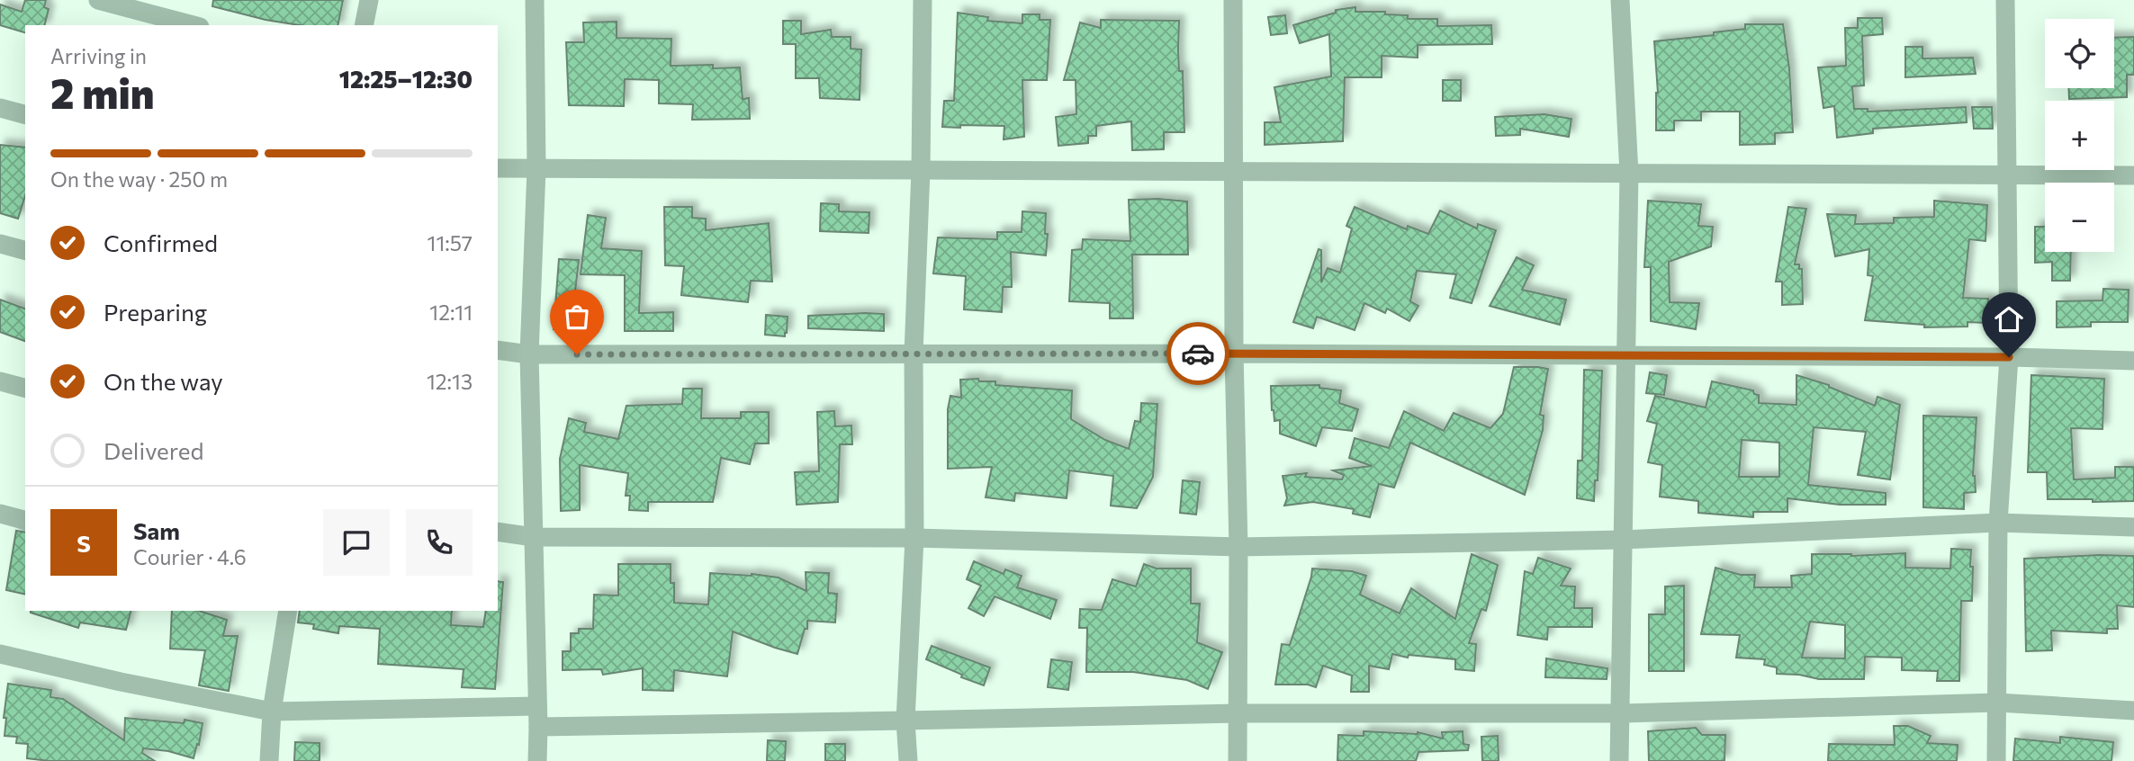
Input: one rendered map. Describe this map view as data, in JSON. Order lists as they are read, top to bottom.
{
  "page": {
    "map_buttons": ["+", "−"],
    "heading": ["2 min", "Arriving in", "12:25–12:30"],
    "panel": ["Sam", "Courier · 4.6"],
    "bar": "On the way · 250 m",
    "list": [
      ["Confirmed", "11:57"],
      ["Preparing", "12:11"],
      ["On the way", "12:13"],
      "Delivered"
    ],
    "round": "S"
  }
}
